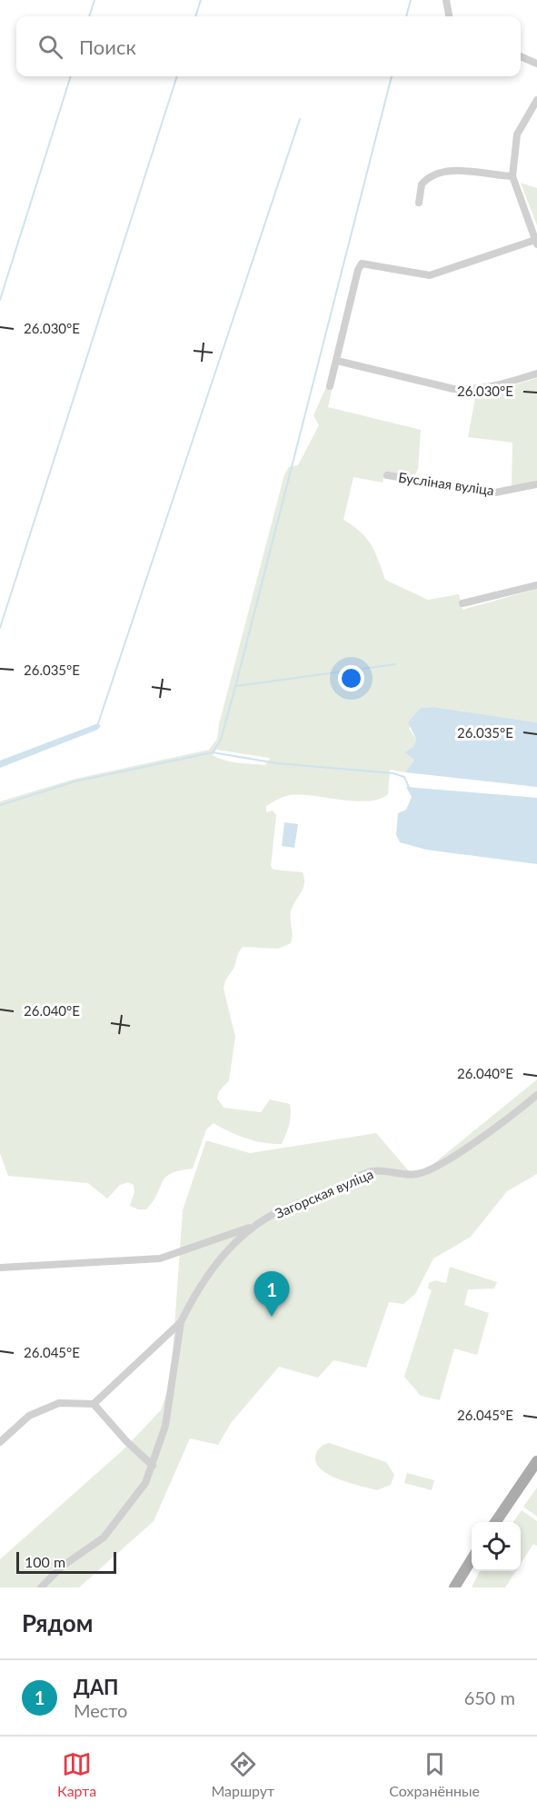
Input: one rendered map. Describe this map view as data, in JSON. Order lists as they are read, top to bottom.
{
  "streets": {
    "street": ["Бусліная вуліца", "Загорская вуліца"]
  },
  "scale_bar": "100 m",
  "page": {
    "search": "Поиск",
    "pins": "1",
    "scale": "100 m",
    "heading": "Рядом",
    "list": [
      {
        "mark": "1",
        "name": "ДАП",
        "note": "Место",
        "value": "650 m"
      }
    ],
    "nav": ["Карта", "Маршрут", "Сохранённые"]
  },
  "coordinates": [
    "26.030°E",
    "26.035°E",
    "26.040°E",
    "26.045°E"
  ]
}
